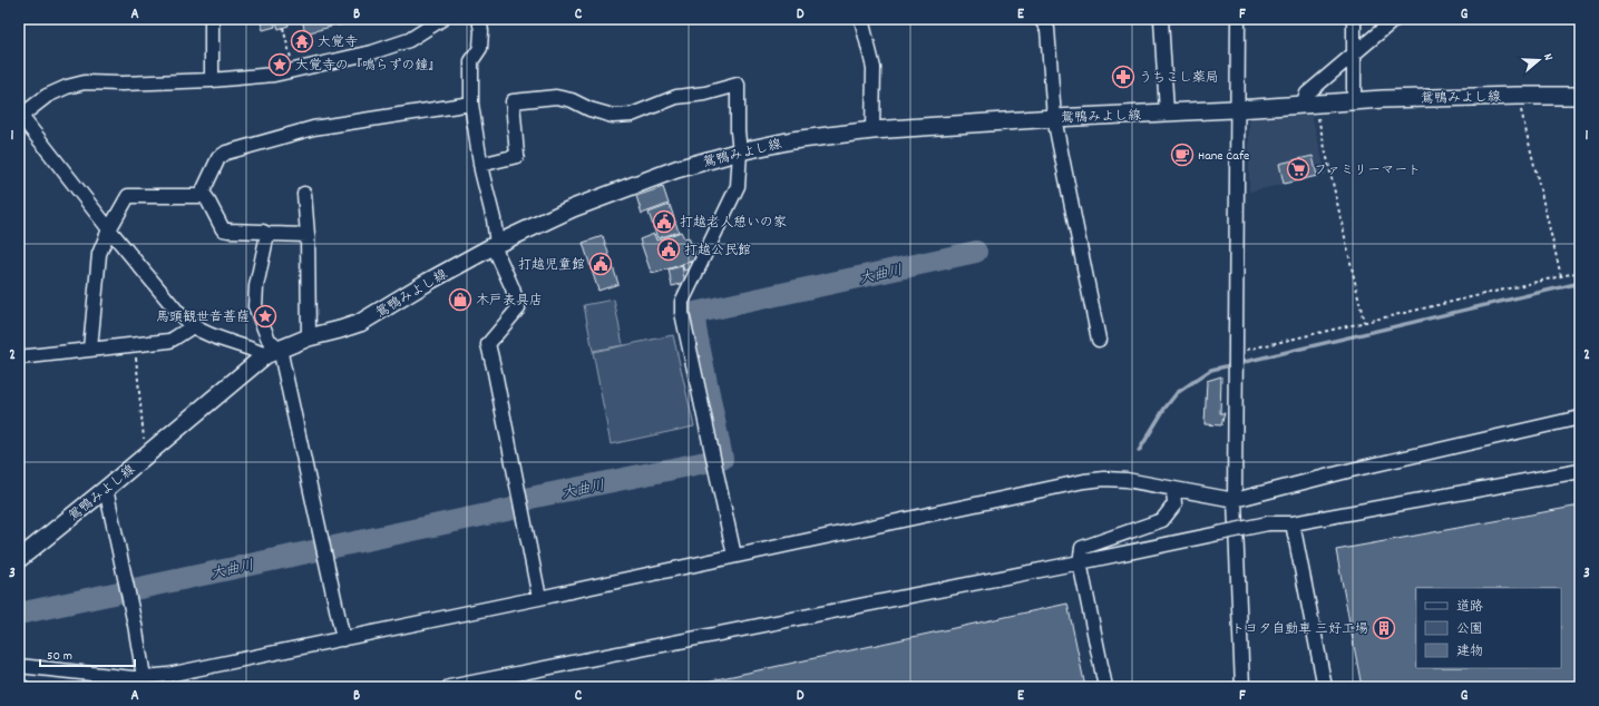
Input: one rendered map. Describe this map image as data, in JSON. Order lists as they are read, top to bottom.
{
  "streets": {
    "main road": ["鴛鴨みよし線"]
  },
  "water": ["大曲川"],
  "places": {
    "temple": ["大覚寺"],
    "place": ["大覚寺の『鳴らずの鐘』", "馬頭観世音菩薩"],
    "pharmacy": ["うちこし薬局"],
    "cafe": ["Hane Cafe"],
    "supermarket": ["ファミリーマート"],
    "public building": ["打越老人憩いの家", "打越公民館", "打越児童館"],
    "shop": ["木戸表具店"],
    "building": ["トヨタ自動車 三好工場"]
  },
  "legend": ["道路", "公園", "建物"],
  "scale_bar": "50 m",
  "north": "right",
  "grid": {
    "columns": [
      "A",
      "B",
      "C",
      "D",
      "E",
      "F",
      "G"
    ],
    "rows": ["1", "2", "3"]
  }
}
